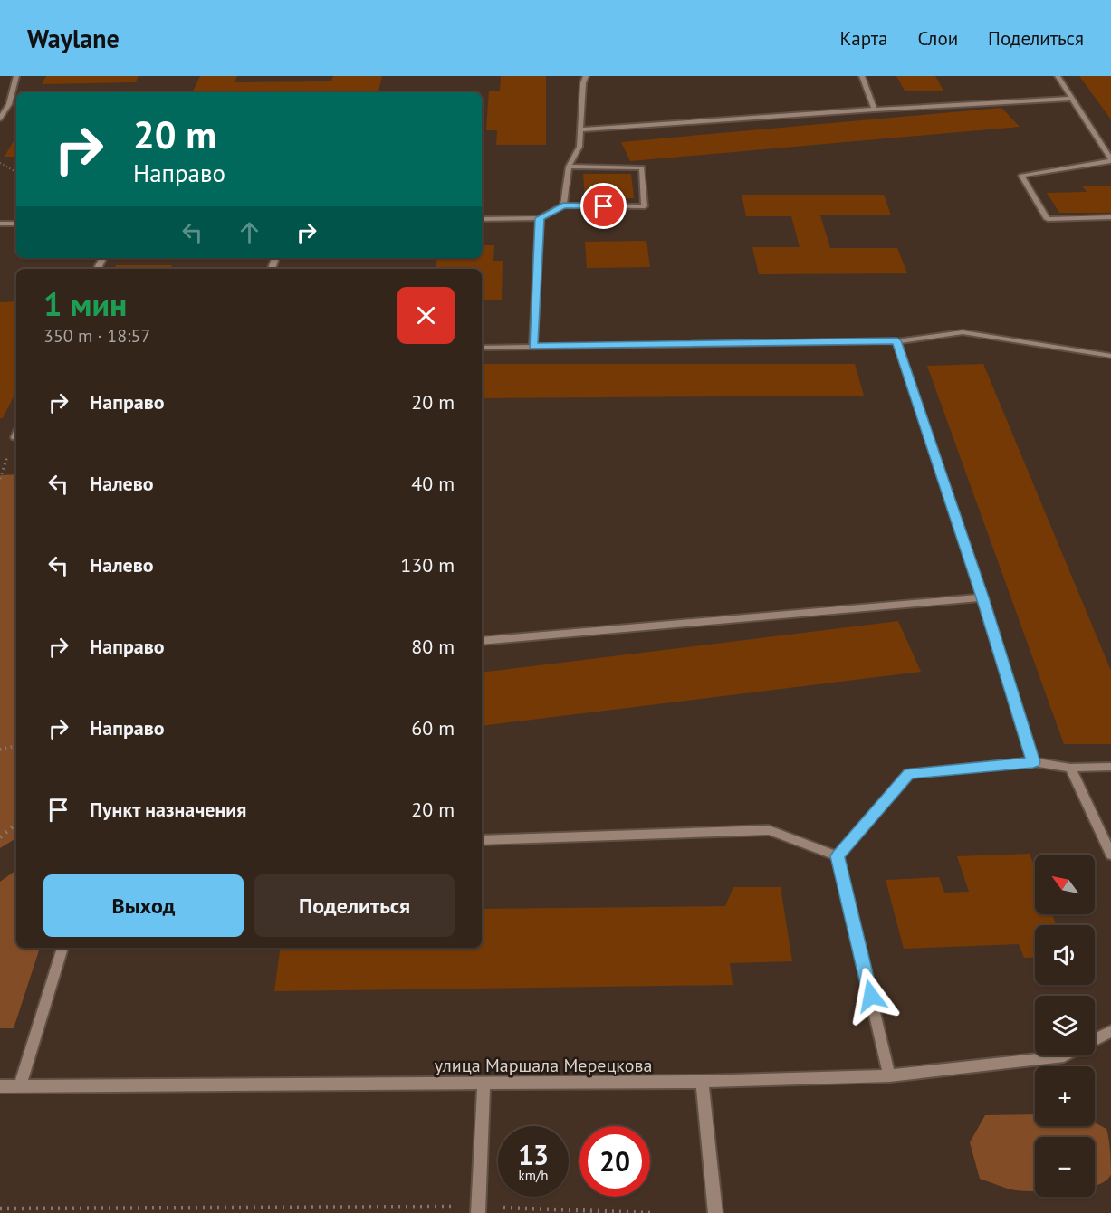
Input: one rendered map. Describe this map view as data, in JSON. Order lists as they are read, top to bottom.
{
  "streets": {
    "street": ["улица Маршала Мерецкова"]
  },
  "north": "top left",
  "page": {
    "header": "Waylane",
    "nav": ["Карта", "Слои", "Поделиться"],
    "turn": ["20 m", "Направо"],
    "heading": ["1 мин", "350 m · 18:57"],
    "list": [
      {
        "name": "Направо",
        "value": "20 m"
      },
      {
        "name": "Налево",
        "value": "40 m"
      },
      {
        "name": "Налево",
        "value": "130 m"
      },
      {
        "name": "Направо",
        "value": "80 m"
      },
      {
        "name": "Направо",
        "value": "60 m"
      },
      {
        "name": "Пункт назначения",
        "value": "20 m"
      }
    ],
    "map_buttons": ["+", "−"],
    "buttons": ["Выход", "Поделиться"],
    "speed": "13 km/h",
    "limit": "20"
  }
}
